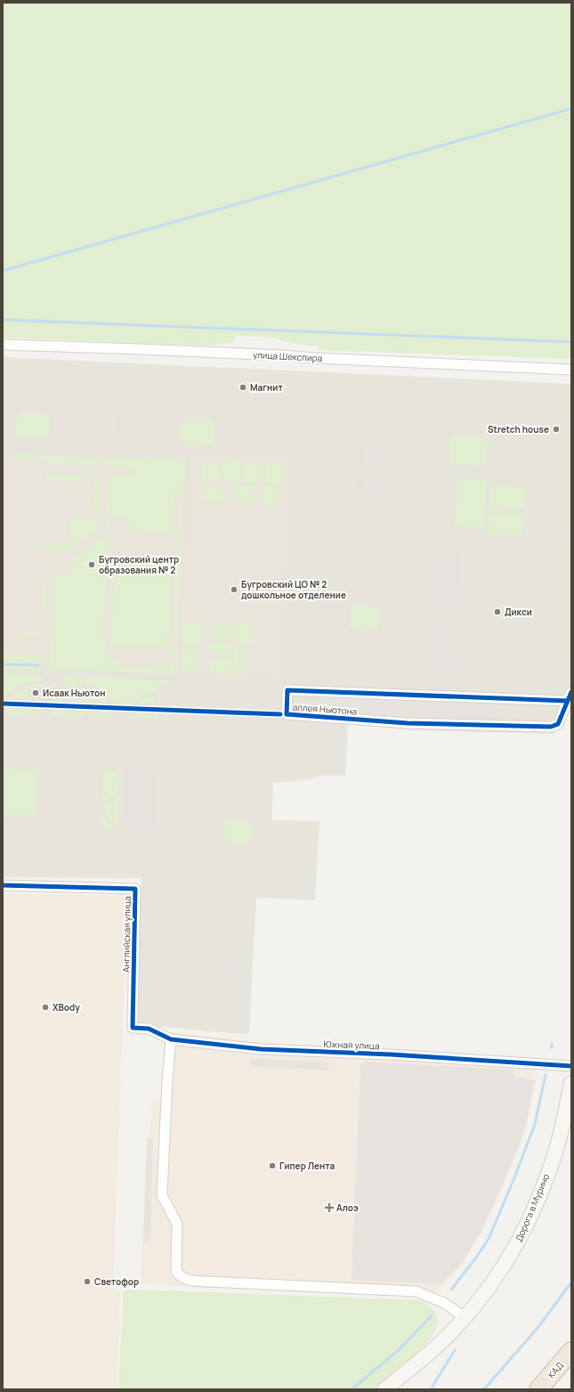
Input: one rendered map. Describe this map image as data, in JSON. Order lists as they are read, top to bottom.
{
  "streets": {
    "highway": ["КАД"],
    "street": [
      "улица Шекспира",
      "аллея Ньютона",
      "Английская улица",
      "Южная улица",
      "Дорога в Мурино"
    ]
  },
  "crossings": [
    ["Английская улица", "Южная улица"]
  ],
  "places": {
    "other": [
      "Магнит",
      "Stretch house",
      "Бугровский центр образования № 2",
      "Бугровский ЦО № 2 дошкольное отделение",
      "Дикси",
      "Исаак Ньютон",
      "XBody",
      "Гипер Лента",
      "Светофор"
    ],
    "health": ["Алоэ"]
  }
}
